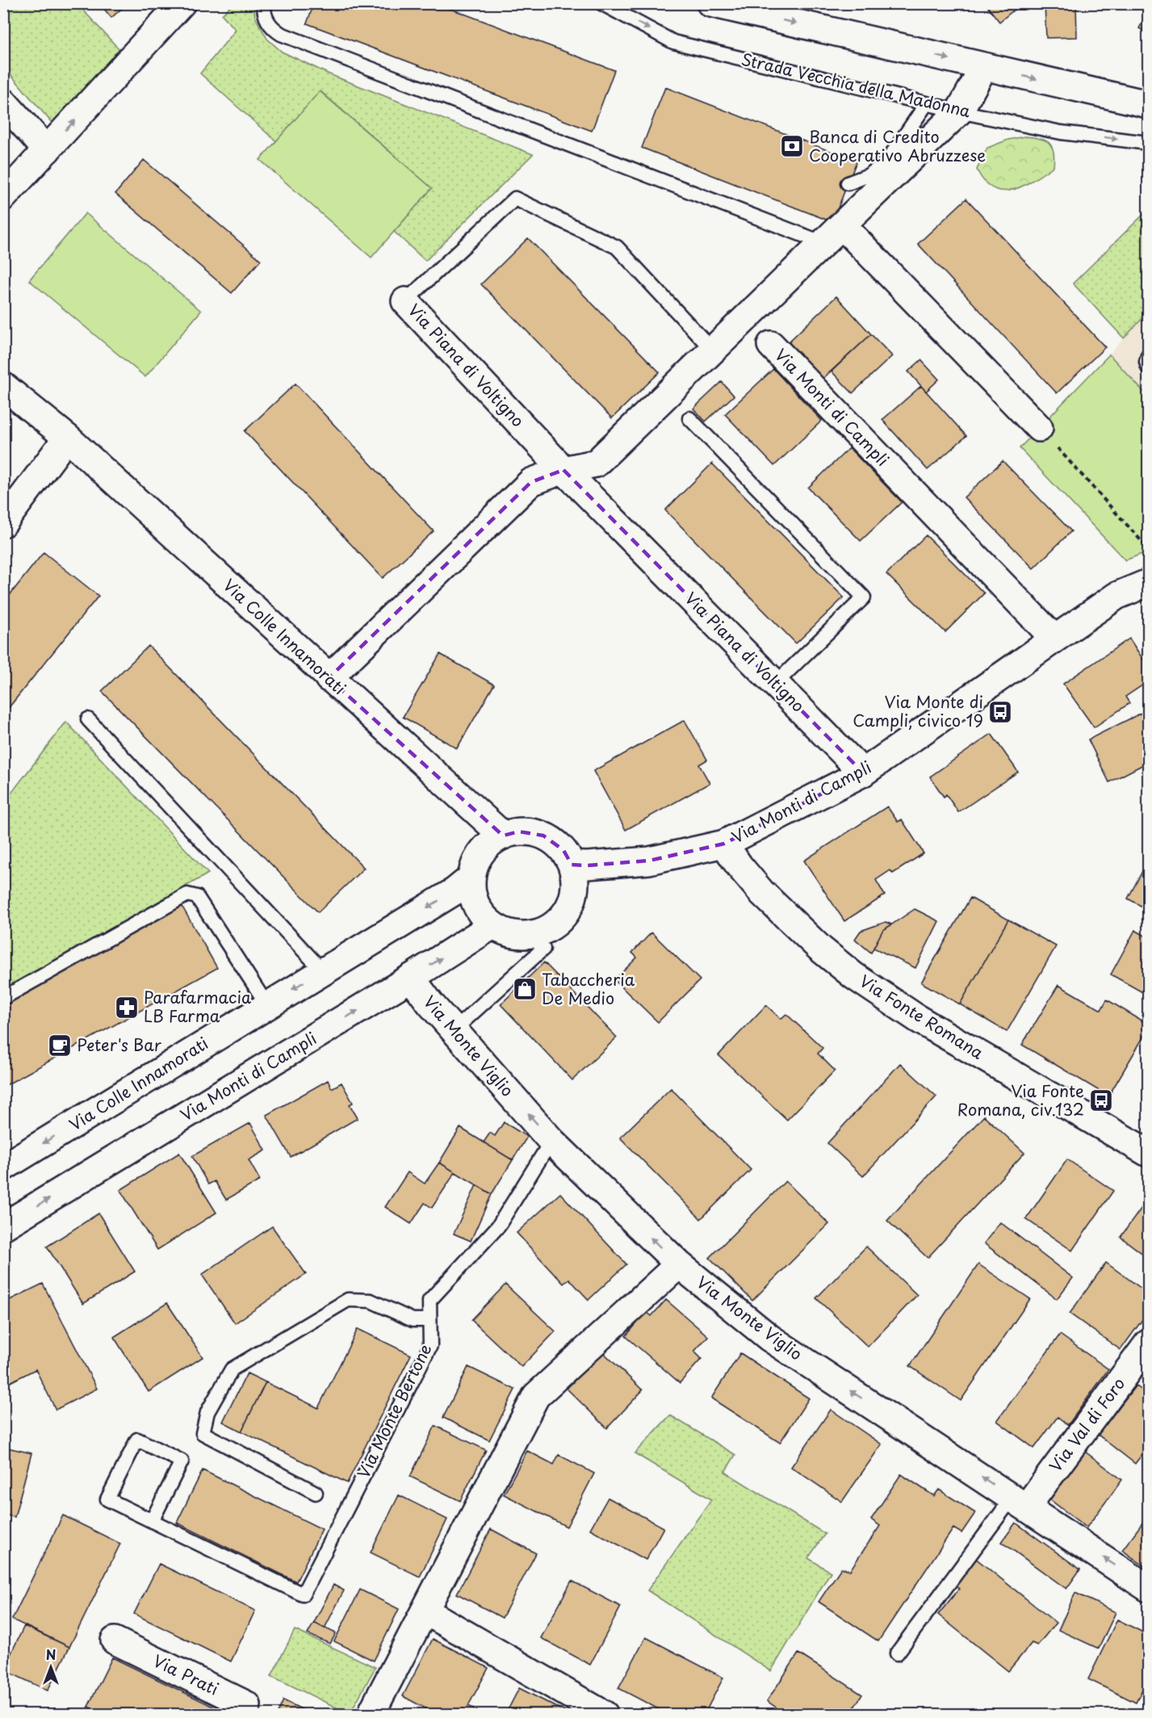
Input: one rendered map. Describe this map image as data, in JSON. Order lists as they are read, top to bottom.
{
  "streets": {
    "street": [
      "Via Piana di Voltigno",
      "Via Monti di Campli",
      "Via Colle Innamorati",
      "Via Fonte Romana",
      "Via Monte Viglio",
      "Via Val di Foro",
      "Via Prati"
    ],
    "lane": ["Strada Vecchia della Madonna", "Via Monte Bertone"]
  },
  "crossings": [
    ["Via Piana di Voltigno", "Via Monti di Campli"],
    ["Via Monti di Campli", "Via Colle Innamorati"],
    ["Via Monti di Campli", "Via Fonte Romana"],
    ["Via Monti di Campli", "Via Monte Viglio"],
    ["Via Monte Viglio", "Via Monte Bertone"],
    ["Via Monte Viglio", "Via Val di Foro"]
  ],
  "one_way": [
    "Strada Vecchia della Madonna",
    "Via Monti di Campli",
    "Via Colle Innamorati",
    "Via Monte Viglio"
  ],
  "places": {
    "bank": ["Banca di Credito Cooperativo Abruzzese"],
    "bus stop": ["Via Monte di Campli, civico 19", "Via Fonte Romana, civ.132"],
    "shop": ["Tabaccheria De Medio"],
    "pharmacy": ["Parafarmacia LB Farma"],
    "cafe": ["Peter's Bar"]
  },
  "north": "top"
}
